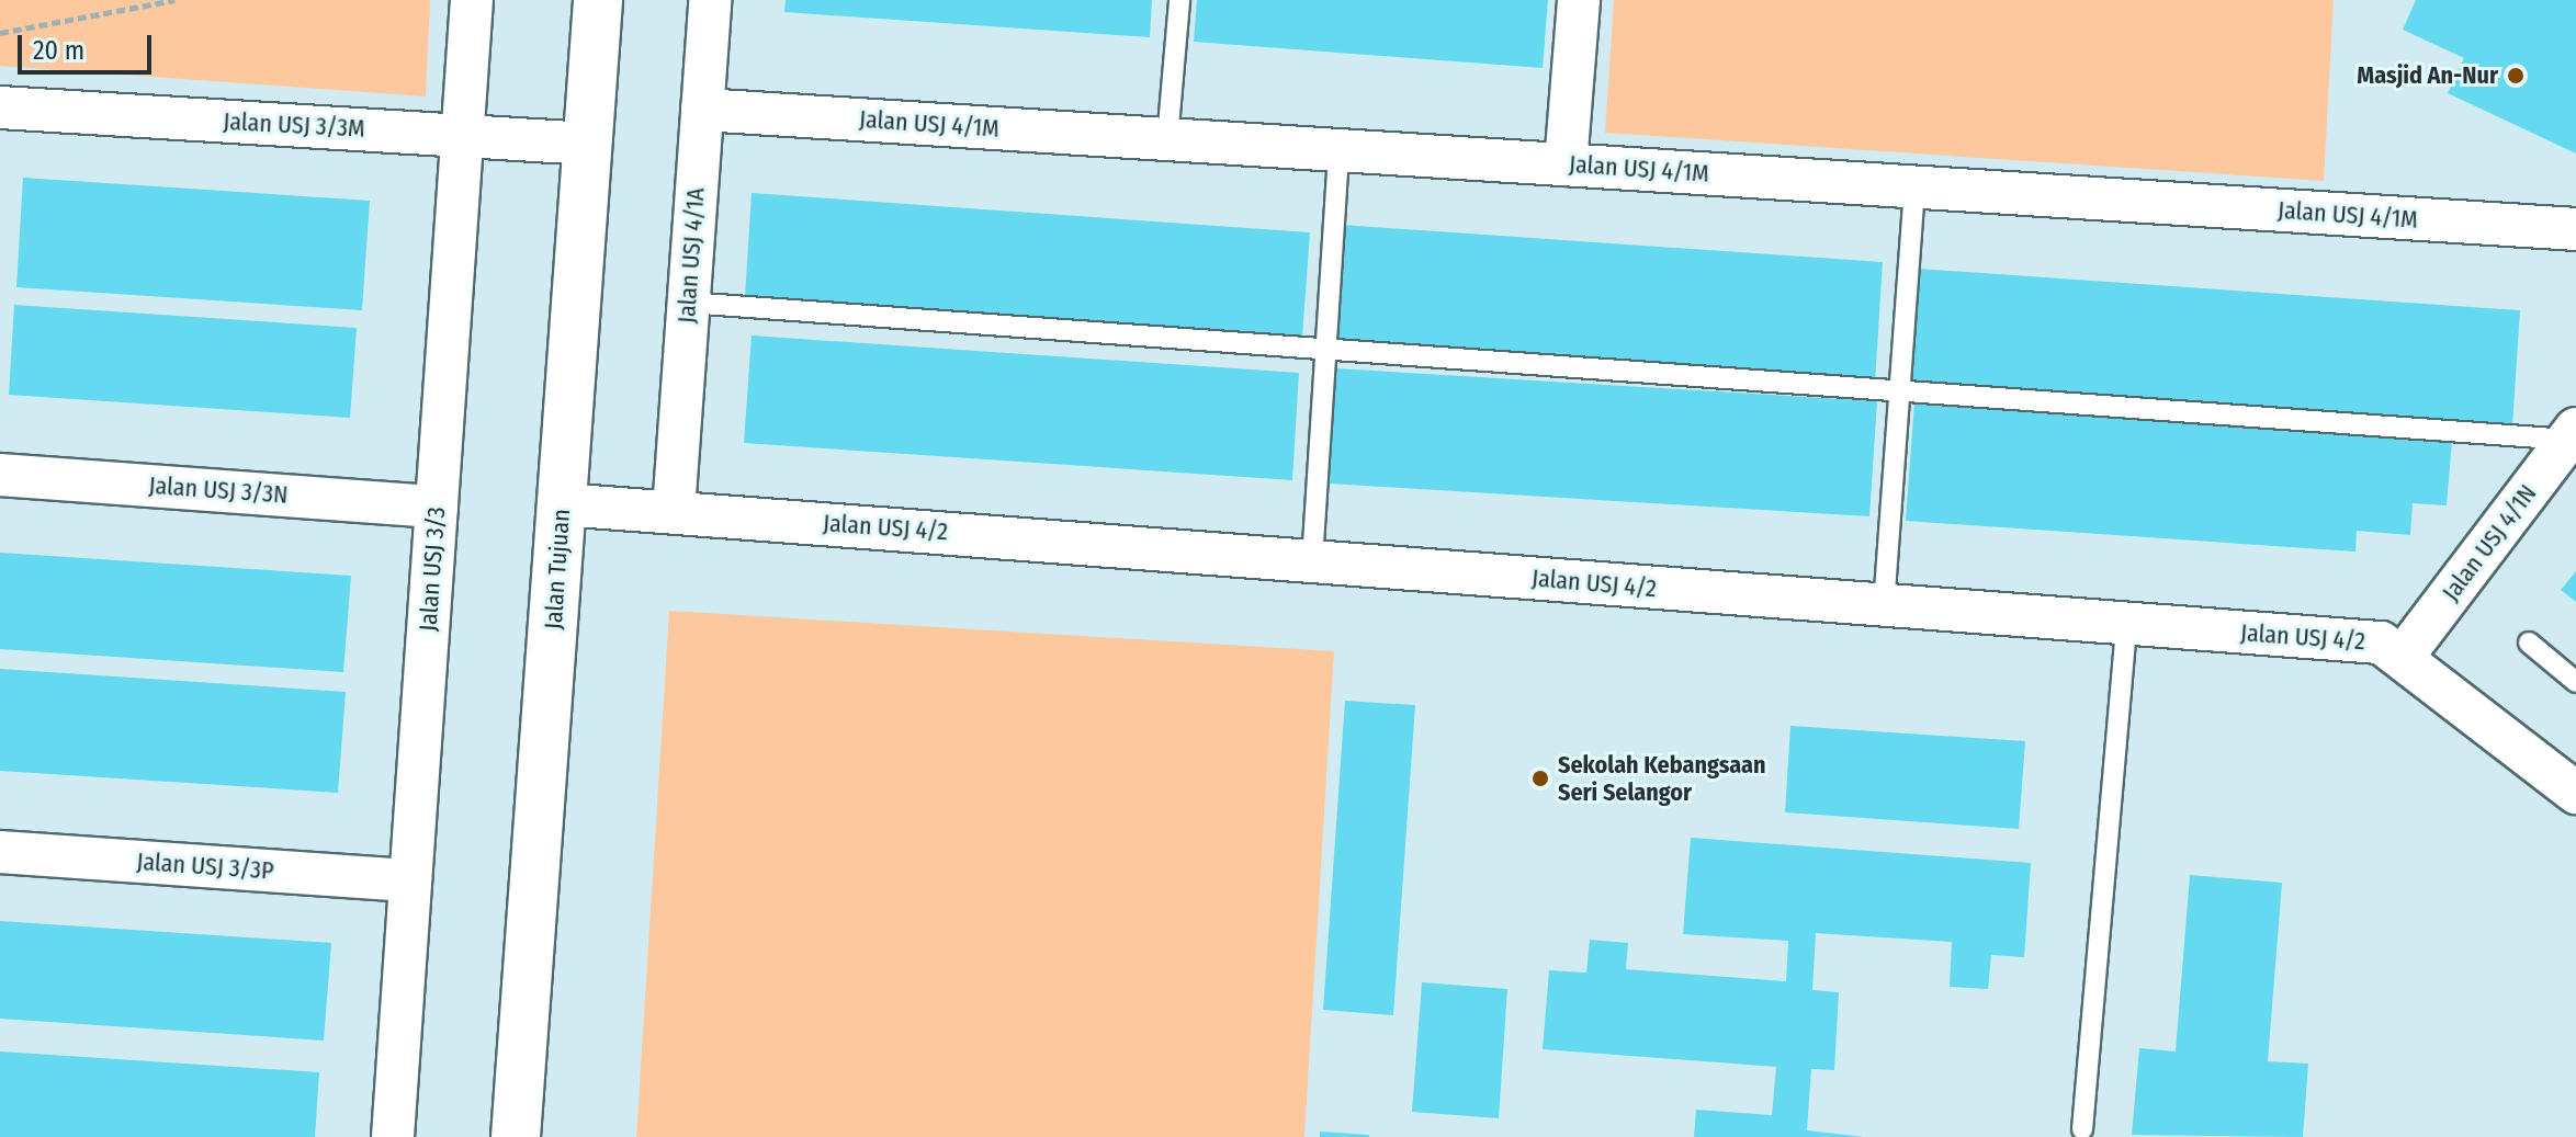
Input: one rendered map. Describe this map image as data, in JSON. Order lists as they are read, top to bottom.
{
  "streets": {
    "street": [
      "Jalan USJ 4/1M",
      "Jalan USJ 3/3M",
      "Jalan USJ 4/1A",
      "Jalan USJ 3/3N",
      "Jalan USJ 4/2",
      "Jalan USJ 4/1N",
      "Jalan USJ 3/3",
      "Jalan Tujuan",
      "Jalan USJ 3/3P"
    ]
  },
  "crossings": [
    ["Jalan USJ 4/1M", "Jalan USJ 4/1A"],
    ["Jalan USJ 3/3M", "Jalan USJ 3/3"],
    ["Jalan USJ 3/3M", "Jalan Tujuan"],
    ["Jalan USJ 4/1A", "Jalan USJ 4/2"],
    ["Jalan USJ 3/3N", "Jalan USJ 3/3"],
    ["Jalan USJ 4/2", "Jalan USJ 4/1N"],
    ["Jalan USJ 4/2", "Jalan Tujuan"],
    ["Jalan USJ 3/3", "Jalan USJ 3/3P"]
  ],
  "places": ["Masjid An-Nur", "Sekolah Kebangsaan Seri Selangor"],
  "scale_bar": "20 m"
}
